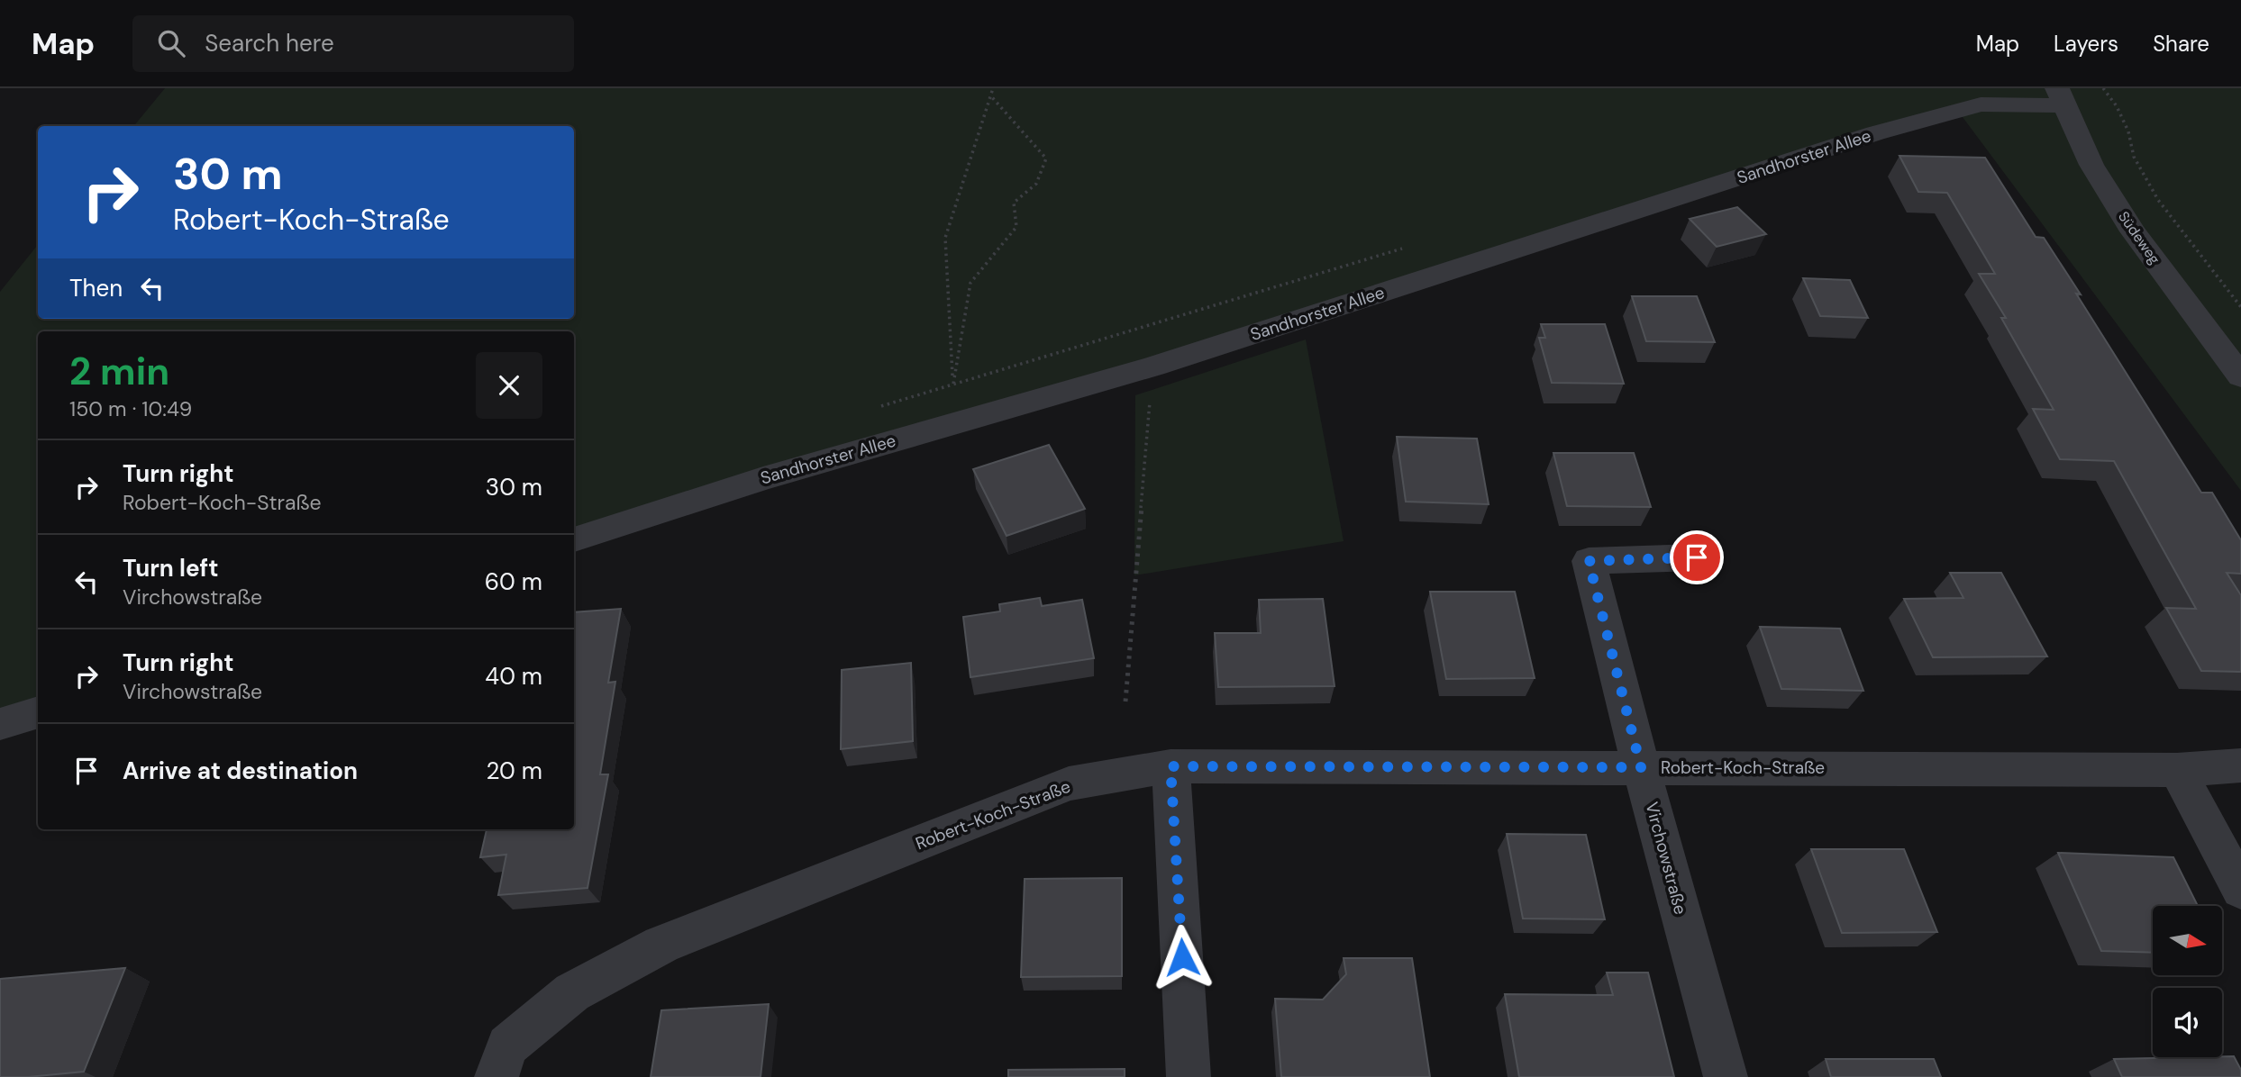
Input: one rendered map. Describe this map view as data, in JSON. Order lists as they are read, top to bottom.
{
  "streets": {
    "street": [
      "Sandhorster Allee",
      "Südeweg",
      "Robert-Koch-Straße",
      "Virchowstraße"
    ]
  },
  "crossings": [
    ["Sandhorster Allee", "Südeweg"],
    ["Robert-Koch-Straße", "Virchowstraße"]
  ],
  "north": "right",
  "page": {
    "header": "Map",
    "search": "Search here",
    "nav": ["Map", "Layers", "Share"],
    "turn": ["30 m", "Robert-Koch-Straße"],
    "then": "Then",
    "heading": ["2 min", "150 m · 10:49"],
    "list": [
      {
        "name": "Turn right",
        "note": "Robert-Koch-Straße",
        "value": "30 m"
      },
      {
        "name": "Turn left",
        "note": "Virchowstraße",
        "value": "60 m"
      },
      {
        "name": "Turn right",
        "note": "Virchowstraße",
        "value": "40 m"
      },
      {
        "name": "Arrive at destination",
        "value": "20 m"
      }
    ]
  }
}
